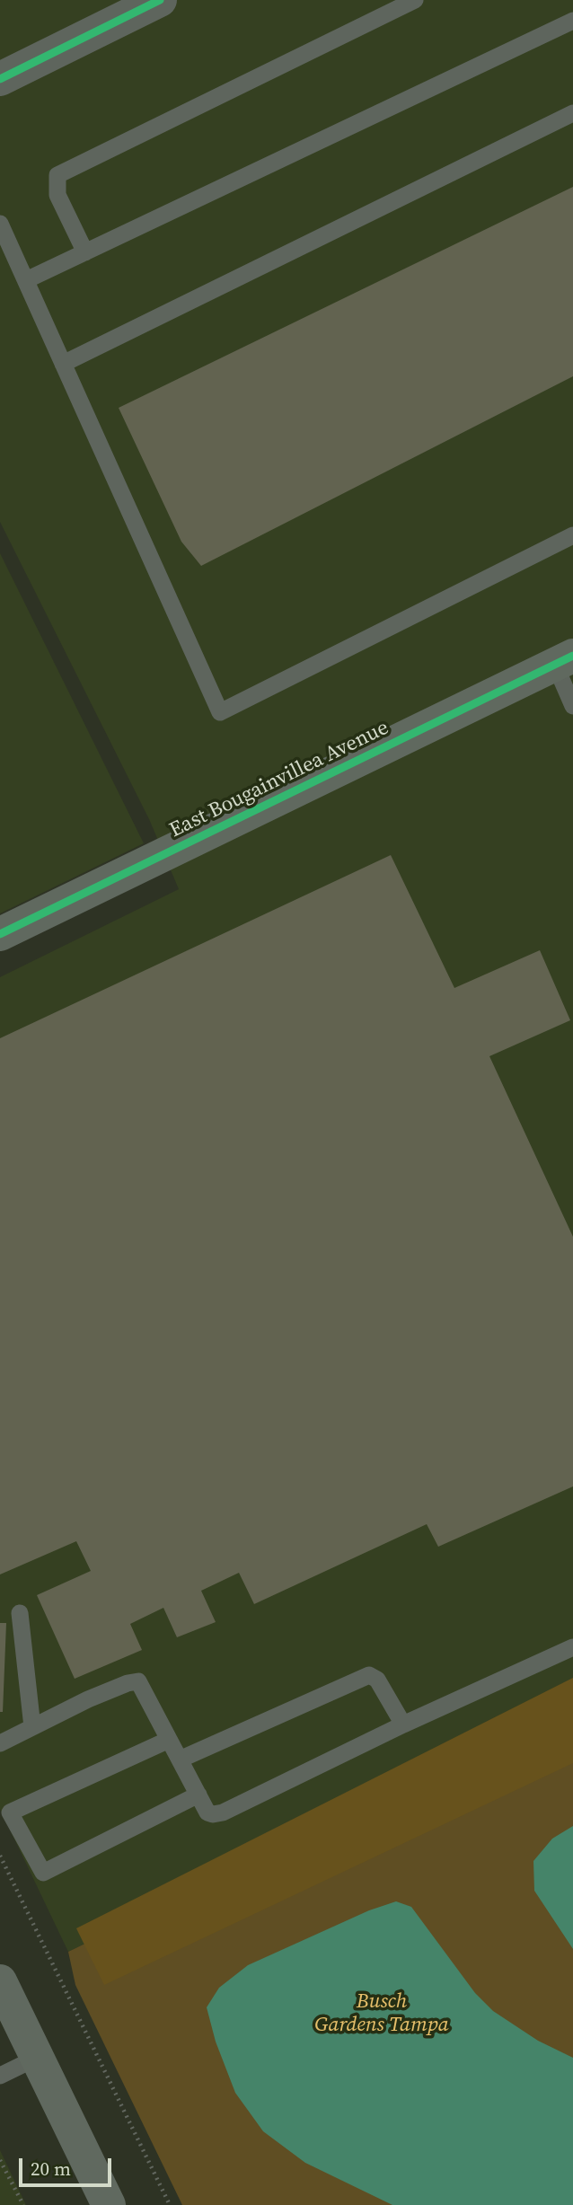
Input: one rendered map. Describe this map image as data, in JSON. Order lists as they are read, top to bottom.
{
  "streets": {
    "street": ["East Bougainvillea Avenue"]
  },
  "parks": ["Busch Gardens Tampa"],
  "scale_bar": "20 m"
}
